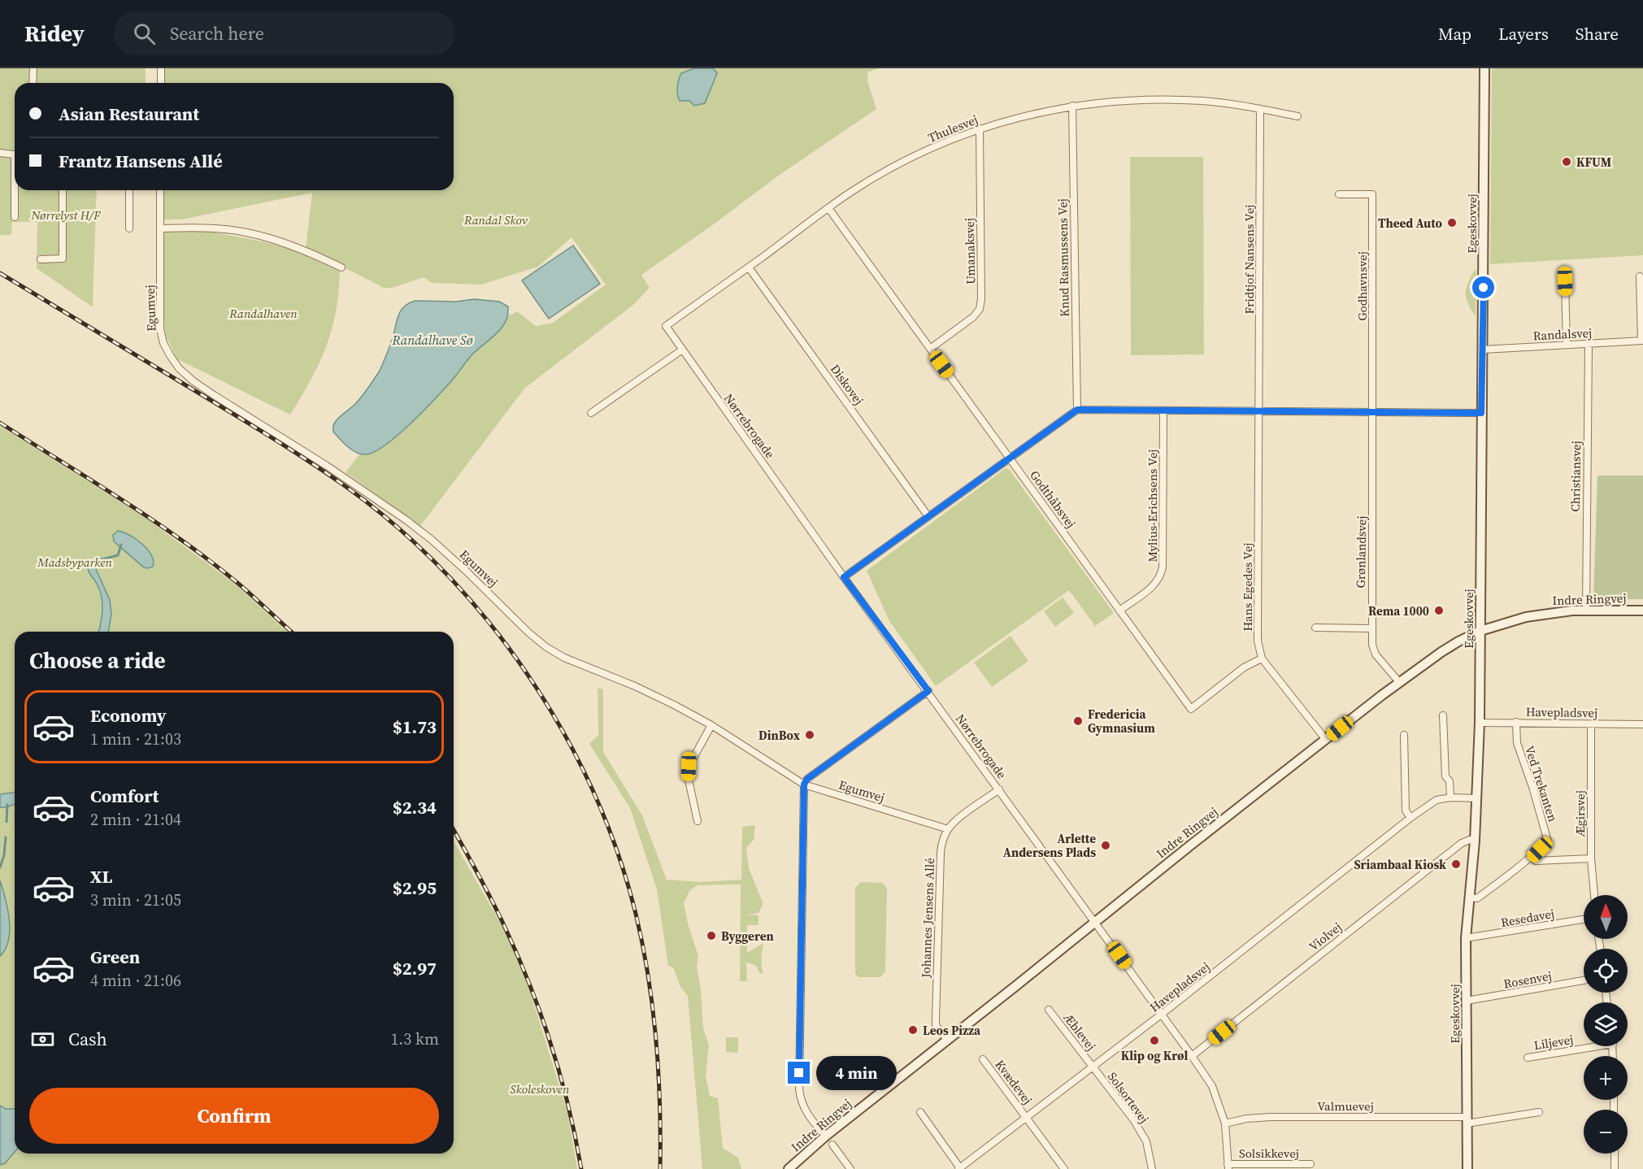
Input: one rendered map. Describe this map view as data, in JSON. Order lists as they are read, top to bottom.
{
  "streets": {
    "street": [
      "Thulesvej",
      "Egeskovvej",
      "Umanaksvej",
      "Knud Rasmussens Vej",
      "Fridtjof Nansens Vej",
      "Godhavnsvej",
      "Egumvej",
      "Randalsvej",
      "Diskovej",
      "Nørrebrogade",
      "Christiansvej",
      "Godthåbsvej",
      "Mylius-Erichsens Vej",
      "Grønlandsvej",
      "Hans Egedes Vej",
      "Indre Ringvej",
      "Havepladsvej",
      "Ved Trekanten",
      "Ægirsvej",
      "Johannes Jensens Allé",
      "Resedavej",
      "Violvej",
      "Rosenvej",
      "Æblevej",
      "Liljevej",
      "Kvædevej",
      "Solsortevej",
      "Valmuevej",
      "Solsikkevej"
    ]
  },
  "crossings": [
    ["Thulesvej", "Umanaksvej"],
    ["Thulesvej", "Knud Rasmussens Vej"],
    ["Thulesvej", "Fridtjof Nansens Vej"],
    ["Thulesvej", "Diskovej"],
    ["Thulesvej", "Nørrebrogade"],
    ["Thulesvej", "Godthåbsvej"],
    ["Egeskovvej", "Randalsvej"],
    ["Egeskovvej", "Indre Ringvej"],
    ["Egeskovvej", "Havepladsvej"],
    ["Egeskovvej", "Ved Trekanten"],
    ["Egeskovvej", "Resedavej"],
    ["Egeskovvej", "Violvej"],
    ["Egeskovvej", "Rosenvej"],
    ["Egeskovvej", "Valmuevej"],
    ["Umanaksvej", "Godthåbsvej"],
    ["Fridtjof Nansens Vej", "Hans Egedes Vej"],
    ["Godhavnsvej", "Grønlandsvej"],
    ["Egumvej", "Johannes Jensens Allé"],
    ["Randalsvej", "Christiansvej"],
    ["Nørrebrogade", "Indre Ringvej"],
    ["Nørrebrogade", "Havepladsvej"],
    ["Nørrebrogade", "Violvej"],
    ["Nørrebrogade", "Valmuevej"],
    ["Nørrebrogade", "Solsikkevej"],
    ["Christiansvej", "Indre Ringvej"],
    ["Godthåbsvej", "Mylius-Erichsens Vej"],
    ["Godthåbsvej", "Hans Egedes Vej"],
    ["Grønlandsvej", "Indre Ringvej"],
    ["Hans Egedes Vej", "Indre Ringvej"],
    ["Indre Ringvej", "Johannes Jensens Allé"],
    ["Havepladsvej", "Ved Trekanten"],
    ["Havepladsvej", "Ægirsvej"],
    ["Havepladsvej", "Æblevej"],
    ["Havepladsvej", "Kvædevej"],
    ["Havepladsvej", "Solsortevej"],
    ["Æblevej", "Solsortevej"]
  ],
  "water": ["Randalhave Sø"],
  "parks": [
    "Nørrelyst H/F",
    "Randal Skov",
    "Randalhaven",
    "Madsbyparken",
    "Skoleskoven"
  ],
  "places": [
    "KFUM",
    "Theed Auto",
    "Rema 1000",
    "Fredericia Gymnasium",
    "DinBox",
    "Arlette Andersens Plads",
    "Sriambaal Kiosk",
    "Byggeren",
    "Leos Pizza",
    "Klip og Krøl"
  ],
  "north": "top",
  "page": {
    "header": "Ridey",
    "search": "Search here",
    "nav": ["Map", "Layers", "Share"],
    "banner": ["Asian Restaurant", "Frantz Hansens Allé"],
    "heading": "Choose a ride",
    "list": [
      {
        "name": "Economy",
        "note": "1 min · 21:03",
        "value": "$1.73"
      },
      {
        "name": "Comfort",
        "note": "2 min · 21:04",
        "value": "$2.34"
      },
      {
        "name": "XL",
        "note": "3 min · 21:05",
        "value": "$2.95"
      },
      {
        "name": "Green",
        "note": "4 min · 21:06",
        "value": "$2.97"
      }
    ],
    "map_buttons": ["+", "−"],
    "pay": ["Cash", "1.3 km"],
    "bubble": "4 min",
    "buttons": "Confirm"
  }
}
